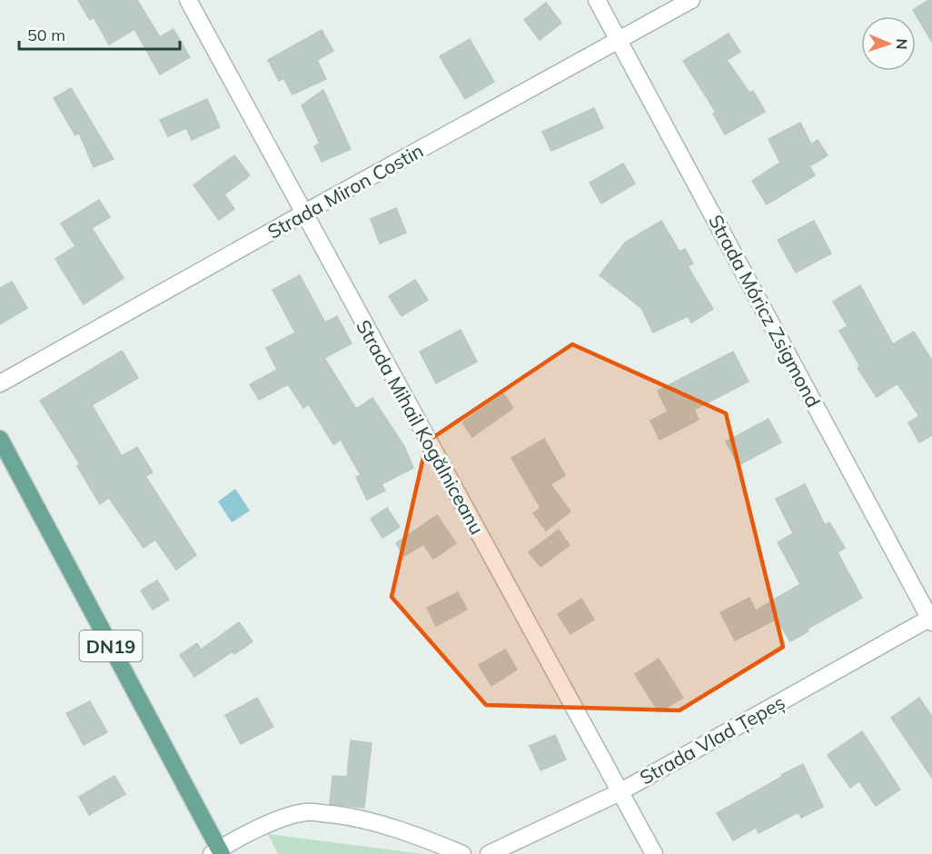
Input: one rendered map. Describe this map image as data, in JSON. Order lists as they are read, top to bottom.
{
  "streets": {
    "main road": ["DN19"],
    "street": [
      "Strada Miron Costin",
      "Strada Móricz Zsigmond",
      "Strada Mihail Kogălniceanu",
      "Strada Vlad Țepeș"
    ]
  },
  "crossings": [
    ["Strada Miron Costin", "Strada Móricz Zsigmond"],
    ["Strada Miron Costin", "Strada Mihail Kogălniceanu"],
    ["Strada Móricz Zsigmond", "Strada Vlad Țepeș"],
    ["Strada Mihail Kogălniceanu", "Strada Vlad Țepeș"]
  ],
  "scale_bar": "50 m",
  "north": "right"
}
